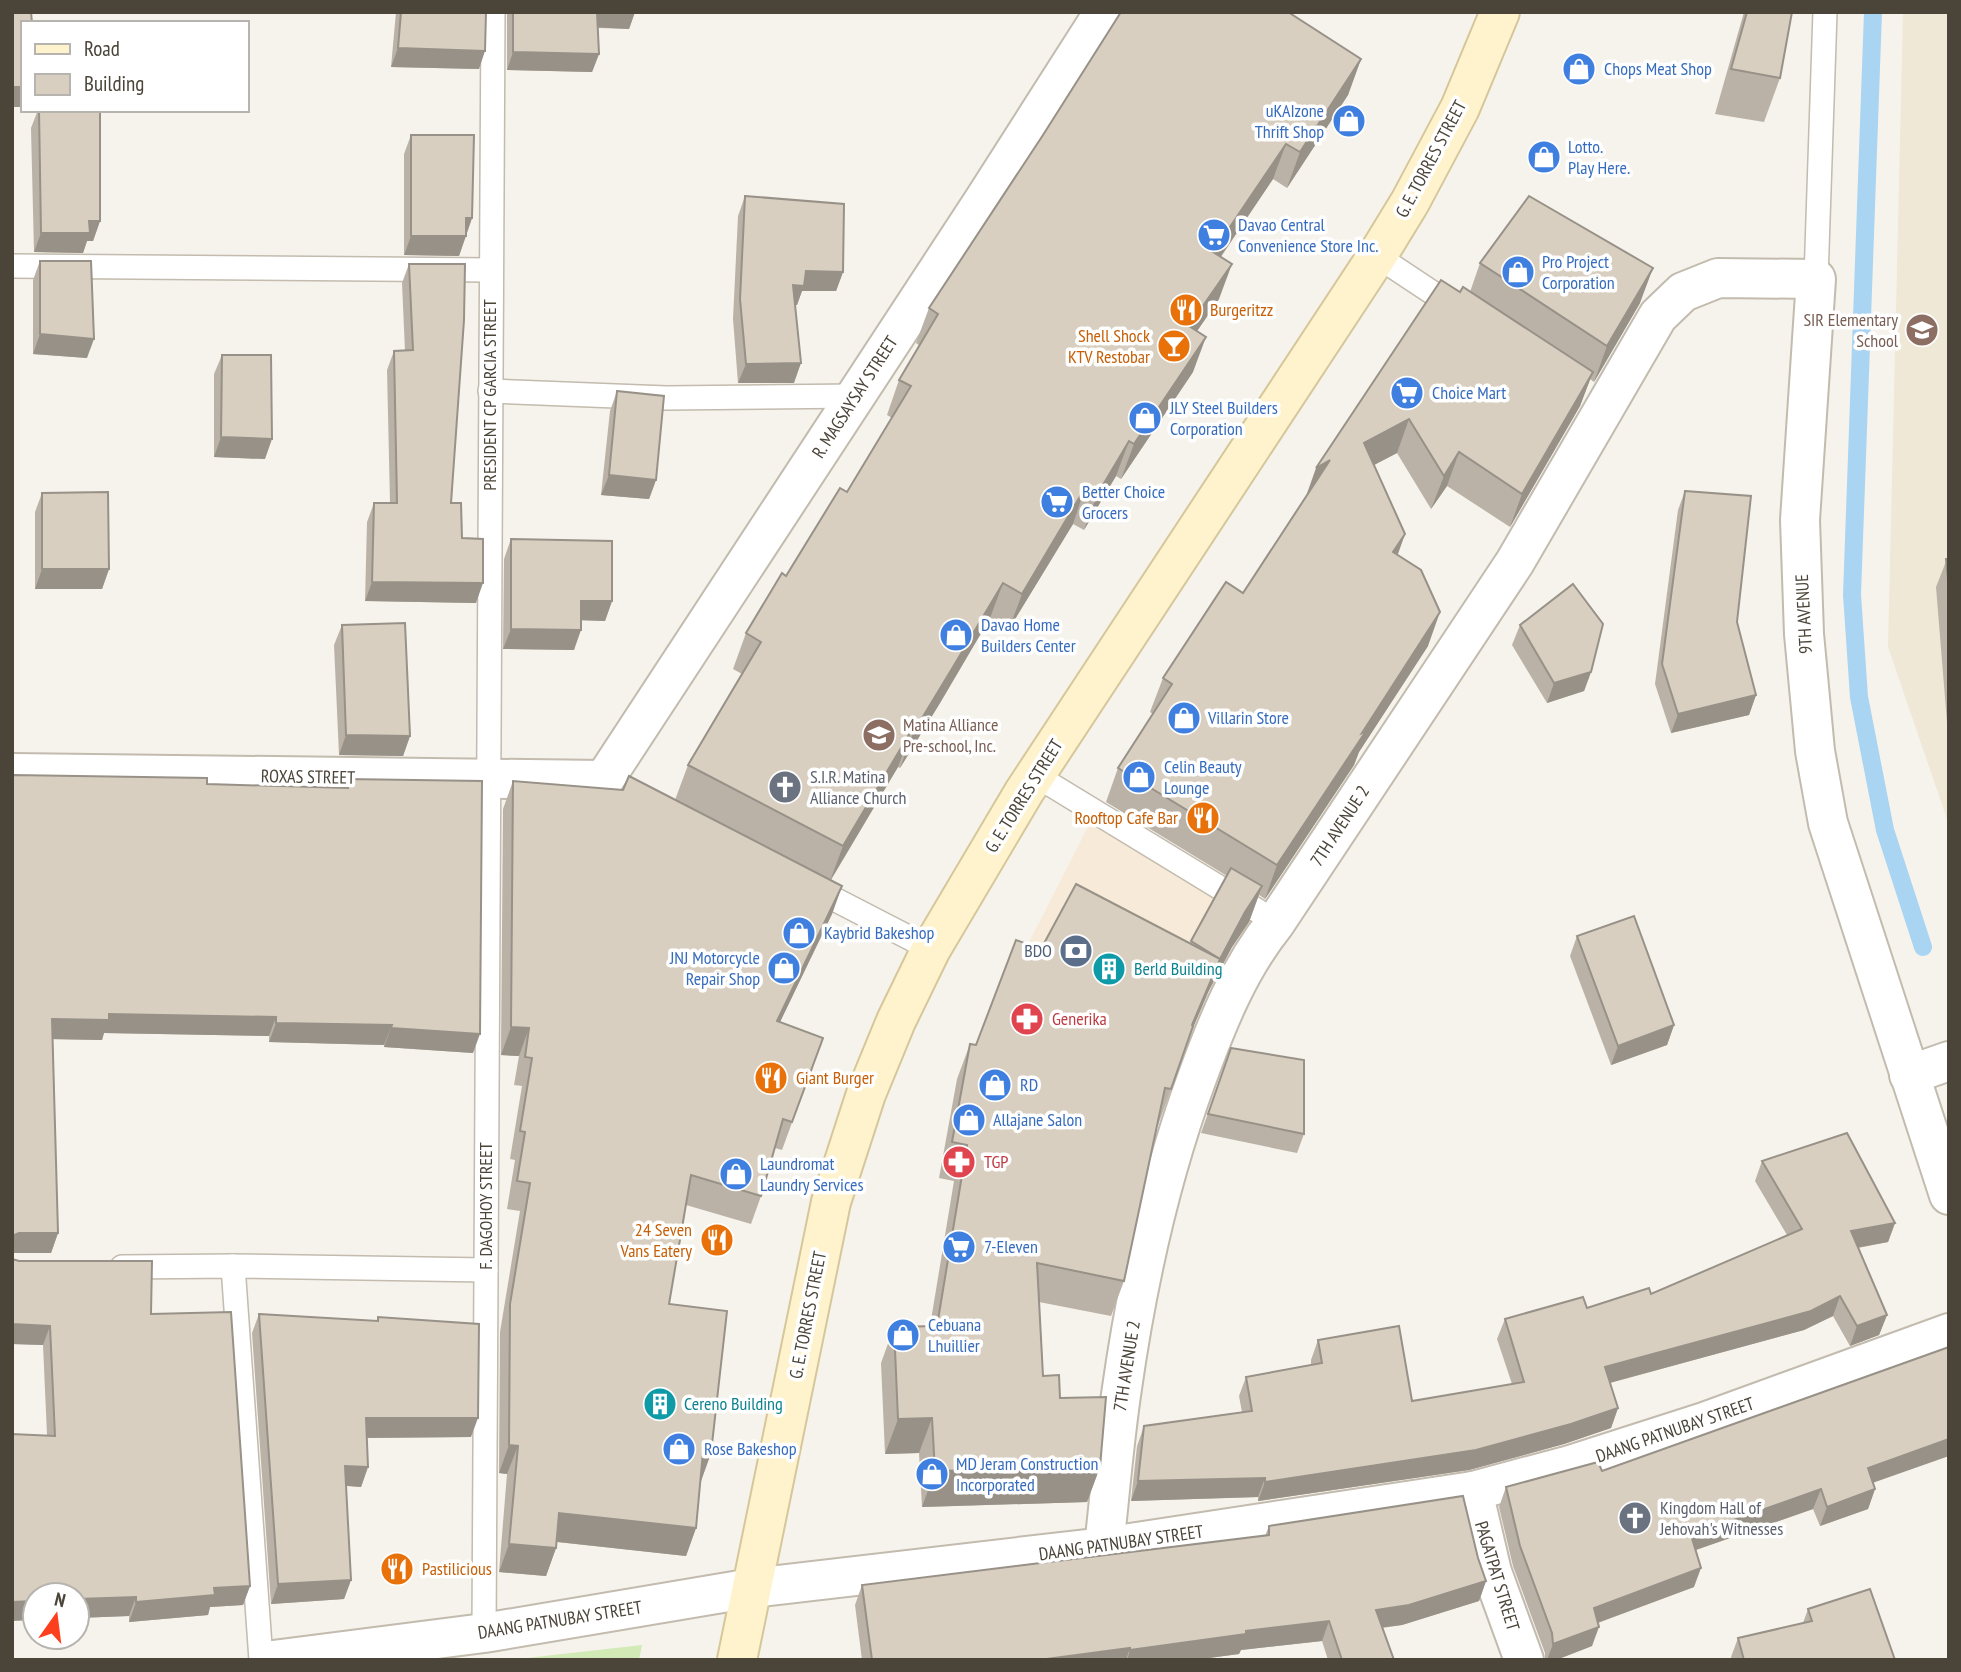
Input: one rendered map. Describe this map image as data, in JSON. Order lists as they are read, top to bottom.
{
  "streets": {
    "main road": ["G. E. TORRES STREET"],
    "street": [
      "R. MAGSAYSAY STREET",
      "9TH AVENUE",
      "ROXAS STREET",
      "7TH AVENUE 2",
      "DAANG PATNUBAY STREET",
      "PAGATPAT STREET"
    ],
    "lane": ["PRESIDENT CP GARCIA STREET", "F. DAGOHOY STREET"]
  },
  "crossings": [
    ["G. E. TORRES STREET", "DAANG PATNUBAY STREET"],
    ["PRESIDENT CP GARCIA STREET", "ROXAS STREET"],
    ["PRESIDENT CP GARCIA STREET", "F. DAGOHOY STREET"],
    ["R. MAGSAYSAY STREET", "ROXAS STREET"],
    ["9TH AVENUE", "7TH AVENUE 2"],
    ["ROXAS STREET", "F. DAGOHOY STREET"],
    ["7TH AVENUE 2", "DAANG PATNUBAY STREET"],
    ["F. DAGOHOY STREET", "DAANG PATNUBAY STREET"],
    ["DAANG PATNUBAY STREET", "PAGATPAT STREET"]
  ],
  "places": {
    "shop": [
      "Chops Meat Shop",
      "uKAIzone Thrift Shop",
      "Lotto. Play Here.",
      "Pro Project Corporation",
      "JLY Steel Builders Corporation",
      "Davao Home Builders Center",
      "Villarin Store",
      "Celin Beauty Lounge",
      "Kaybrid Bakeshop",
      "JNJ Motorcycle Repair Shop",
      "RD",
      "Allajane Salon",
      "Laundromat Laundry Services",
      "Cebuana Lhuillier",
      "Rose Bakeshop",
      "MD Jeram Construction Incorporated"
    ],
    "supermarket": [
      "Davao Central Convenience Store Inc.",
      "Choice Mart",
      "Better Choice Grocers",
      "7-Eleven"
    ],
    "restaurant": [
      "Burgeritzz",
      "Rooftop Cafe Bar",
      "Giant Burger",
      "24 Seven Vans Eatery",
      "Pastilicious"
    ],
    "school or university": ["SIR Elementary School", "Matina Alliance Pre-school, Inc."],
    "bar": ["Shell Shock KTV Restobar"],
    "church": ["S.I.R. Matina Alliance Church", "Kingdom Hall of Jehovah's Witnesses"],
    "bank": ["BDO"],
    "building": ["Berld Building", "Cereno Building"],
    "pharmacy": ["Generika", "TGP"]
  },
  "legend": ["Road", "Building"],
  "north": "top"
}
